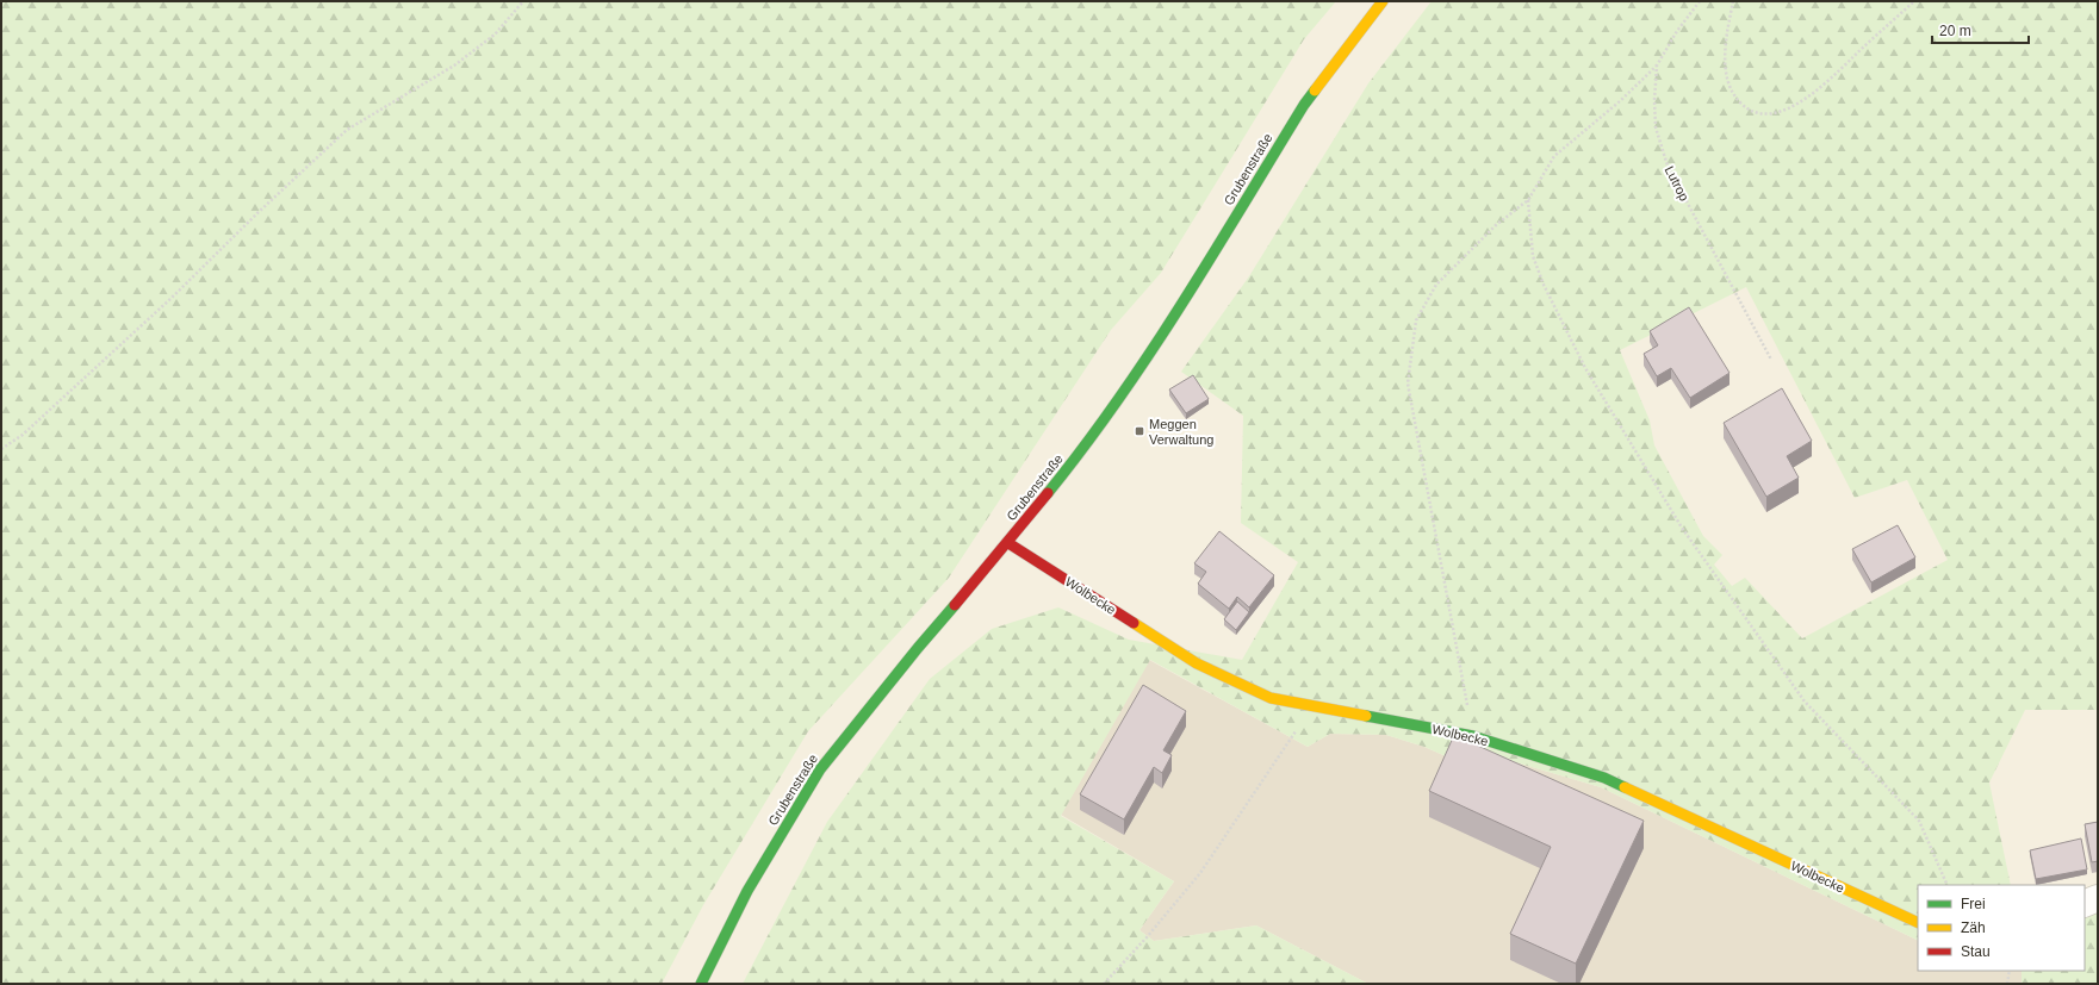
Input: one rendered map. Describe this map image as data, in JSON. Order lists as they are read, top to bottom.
{
  "streets": {
    "main road": ["Grubenstraße", "Wolbecke"],
    "path": ["Lutrop"]
  },
  "crossings": [
    ["Grubenstraße", "Wolbecke"]
  ],
  "places": {
    "transit": ["Meggen Verwaltung"]
  },
  "legend": ["Frei", "Zäh", "Stau"],
  "scale_bar": "20 m"
}
